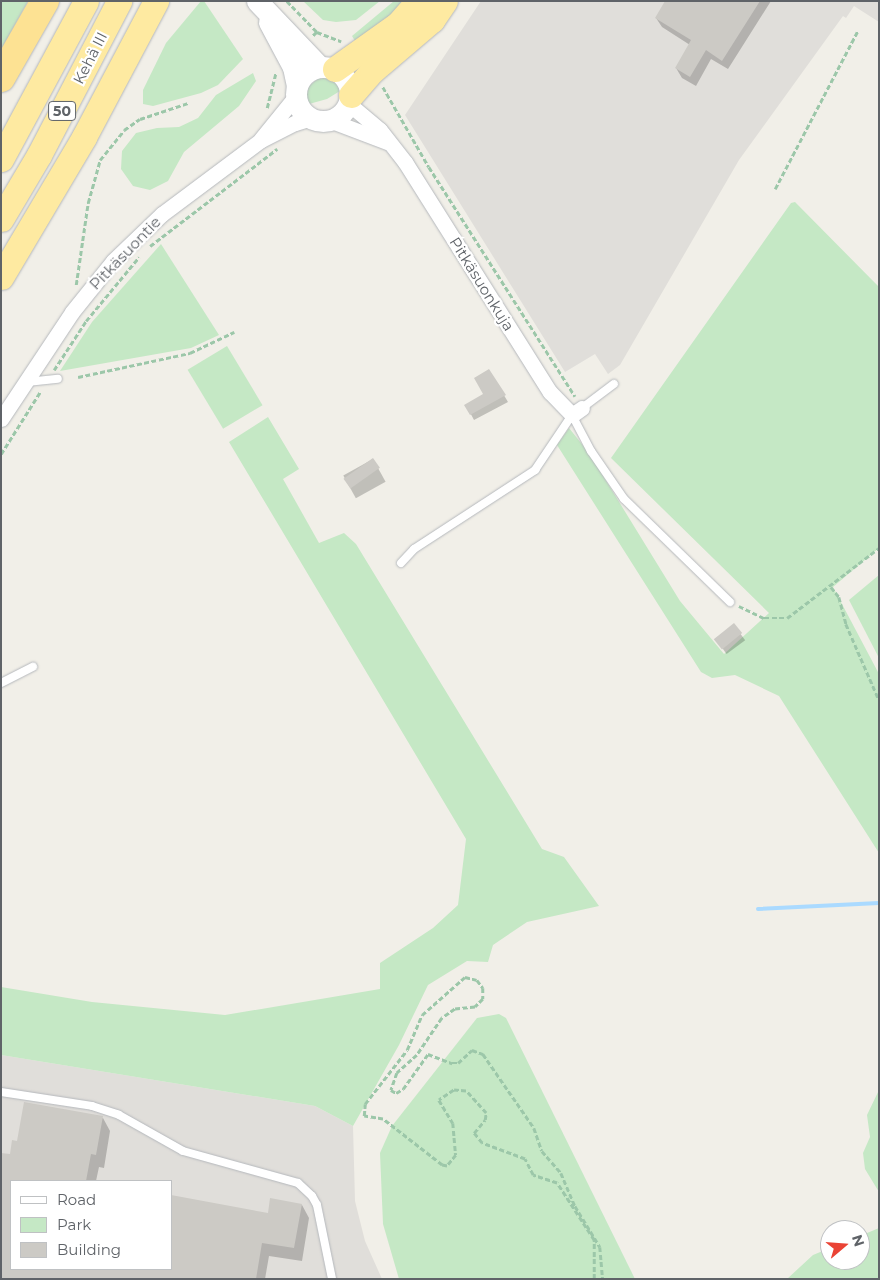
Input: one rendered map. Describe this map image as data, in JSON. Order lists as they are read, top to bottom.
{
  "streets": {
    "highway": ["Kehä III", "50"],
    "street": ["Pitkäsuontie", "Pitkäsuonkuja"]
  },
  "crossings": [
    ["Pitkäsuontie", "Pitkäsuonkuja"]
  ],
  "legend": ["Road", "Park", "Building"],
  "north": "right"
}
